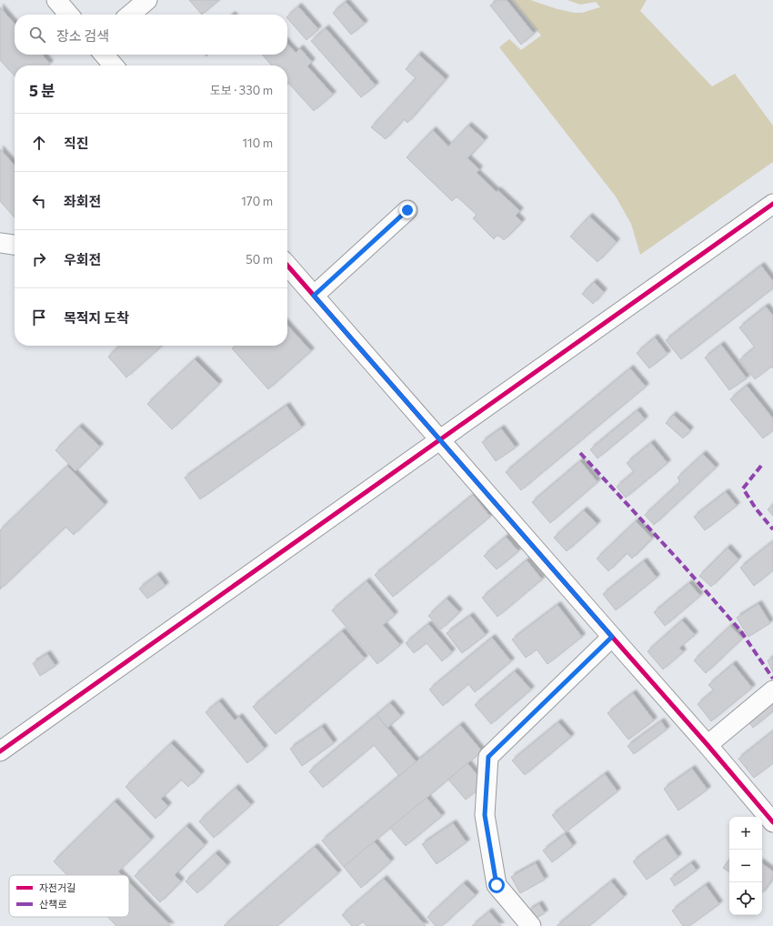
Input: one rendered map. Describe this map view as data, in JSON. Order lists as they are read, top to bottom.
{
  "legend": ["자전거길", "산책로"],
  "page": {
    "search": "장소 검색",
    "heading": ["5 분", "도보 · 330 m"],
    "list": [
      ["직진", "110 m"],
      ["좌회전", "170 m"],
      ["우회전", "50 m"],
      "목적지 도착"
    ],
    "map_buttons": ["+", "−"]
  }
}
